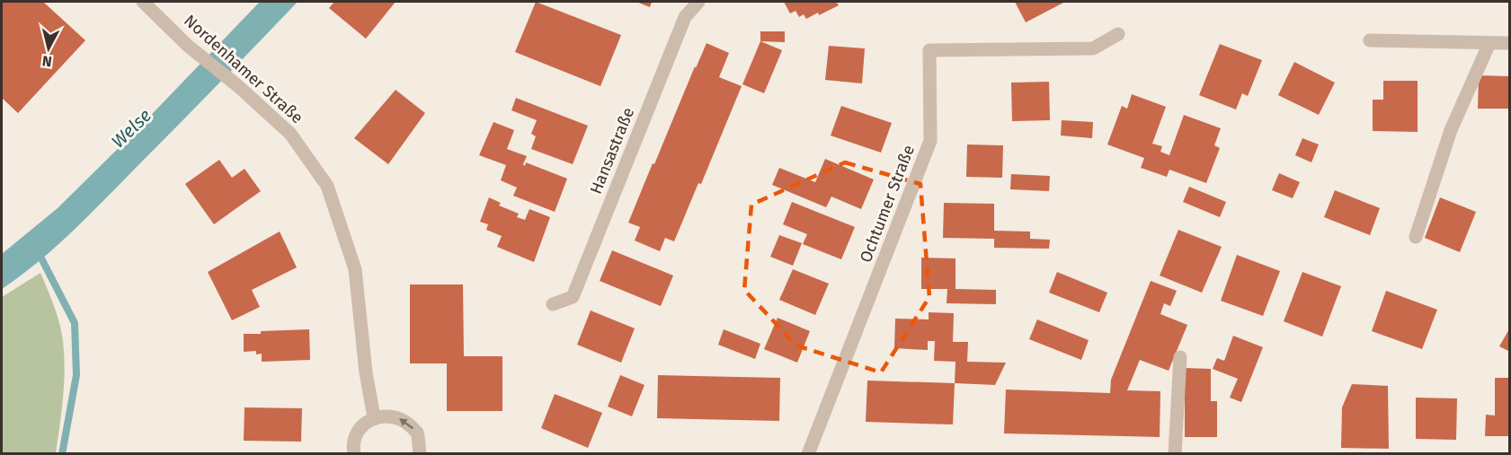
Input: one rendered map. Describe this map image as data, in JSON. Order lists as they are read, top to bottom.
{
  "streets": {
    "street": ["Nordenhamer Straße", "Hansastraße", "Ochtumer Straße"]
  },
  "water": ["Welse"],
  "north": "bottom"
}
